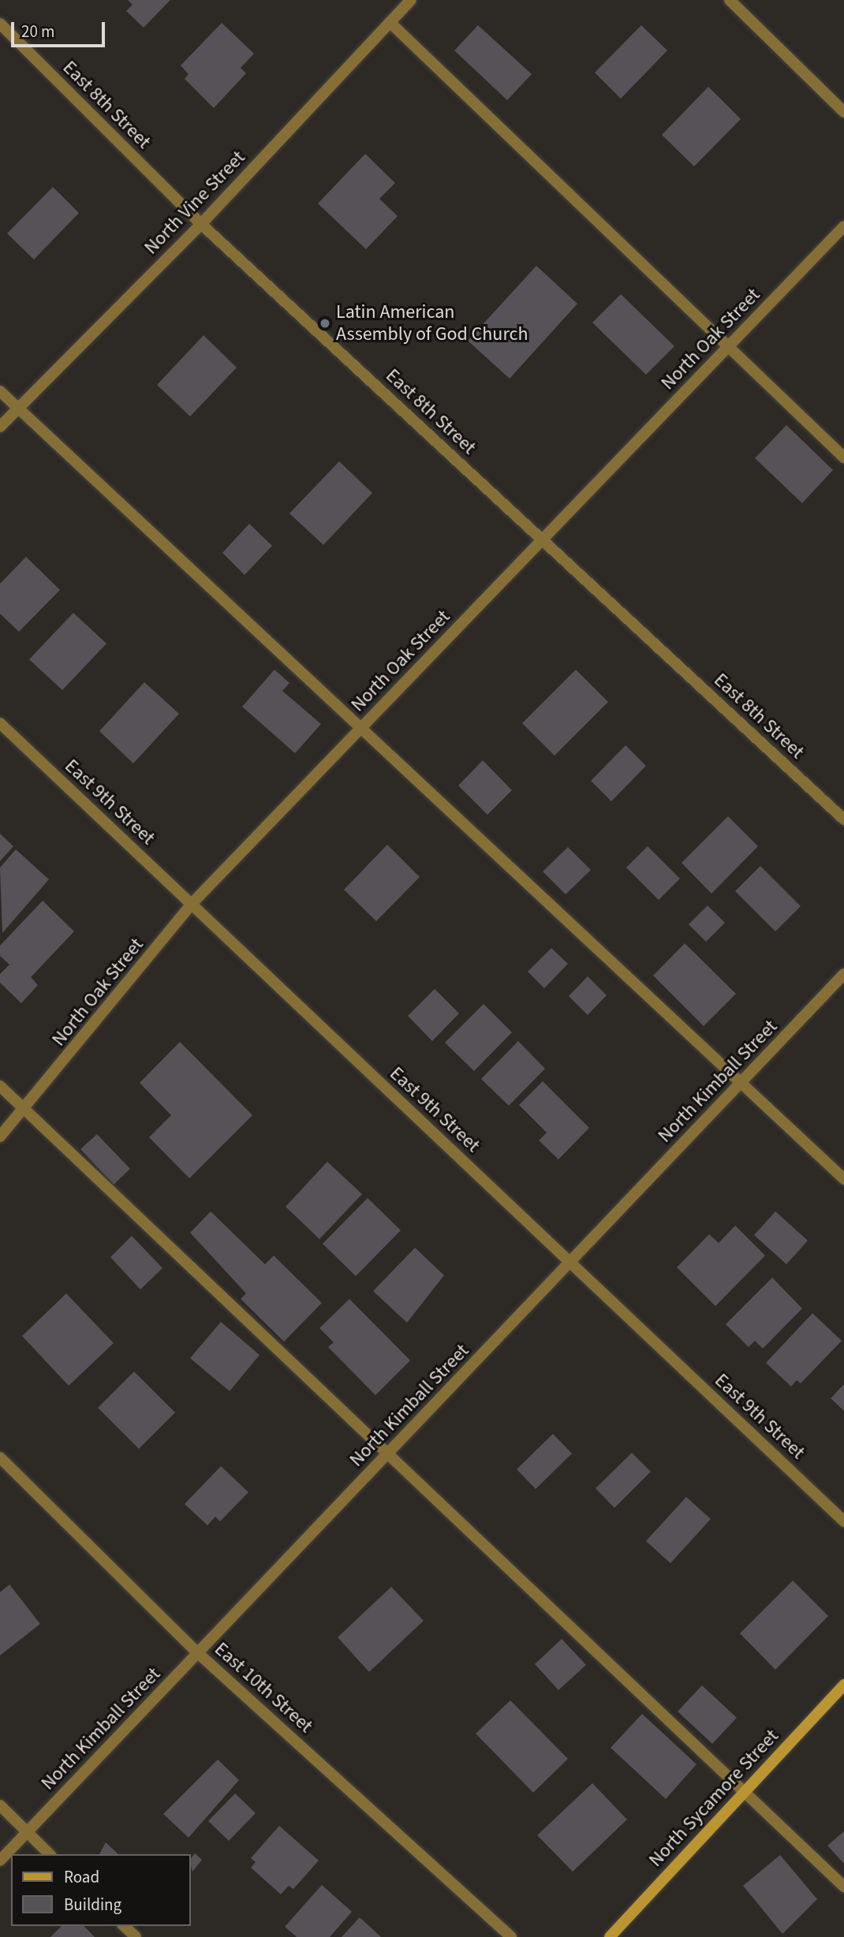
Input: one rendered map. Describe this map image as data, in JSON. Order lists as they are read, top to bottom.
{
  "streets": {
    "main road": ["North Sycamore Street"],
    "street": [
      "East 8th Street",
      "North Vine Street",
      "North Oak Street",
      "East 9th Street",
      "North Kimball Street",
      "East 10th Street"
    ]
  },
  "crossings": [
    ["East 8th Street", "North Vine Street"],
    ["East 8th Street", "North Oak Street"],
    ["North Oak Street", "East 9th Street"],
    ["East 9th Street", "North Kimball Street"],
    ["North Kimball Street", "East 10th Street"]
  ],
  "places": ["Latin American Assembly of God Church"],
  "legend": ["Road", "Building"],
  "scale_bar": "20 m"
}
